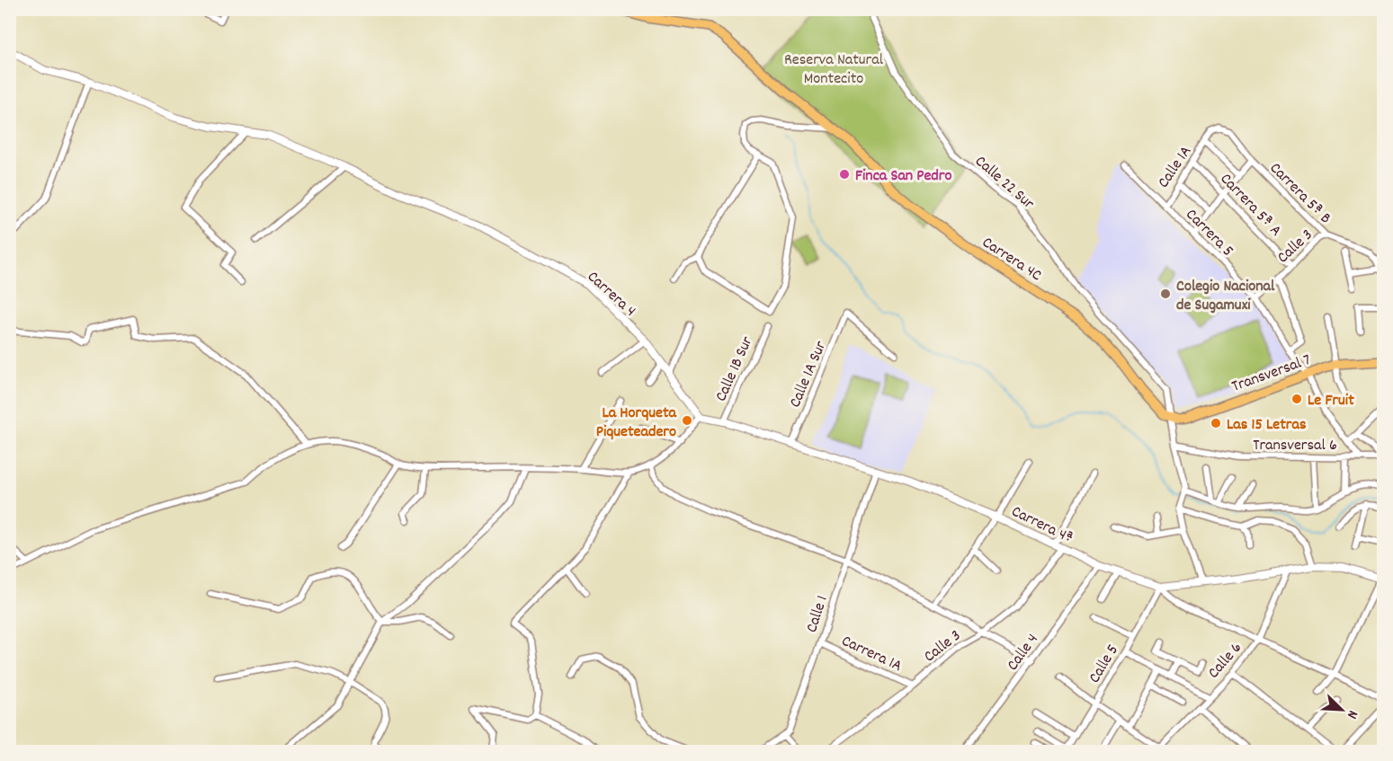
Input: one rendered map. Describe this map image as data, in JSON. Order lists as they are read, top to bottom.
{
  "streets": {
    "main road": ["Carrera 4C", "Transversal 7"],
    "street": [
      "Calle 1A",
      "Calle 22 Sur",
      "Carrera 5ª B",
      "Carrera 5ª A",
      "Carrera 5",
      "Calle 3",
      "Carrera 4",
      "Calle 1B Sur",
      "Calle 1A Sur",
      "Transversal 6",
      "Carrera 4ª",
      "Calle 1",
      "Calle 4",
      "Carrera 1A",
      "Calle 6",
      "Calle 5"
    ]
  },
  "crossings": [
    ["Calle 1A", "Carrera 5ª B"],
    ["Calle 1A", "Carrera 5ª A"],
    ["Calle 1A", "Carrera 5"],
    ["Calle 22 Sur", "Carrera 4C"],
    ["Calle 22 Sur", "Transversal 7"],
    ["Calle 22 Sur", "Transversal 6"],
    ["Calle 22 Sur", "Carrera 4ª"],
    ["Carrera 5ª B", "Calle 3"],
    ["Carrera 5ª A", "Calle 3"],
    ["Carrera 5", "Calle 3"],
    ["Carrera 5", "Transversal 7"],
    ["Carrera 5", "Transversal 6"],
    ["Calle 3", "Carrera 4ª"],
    ["Calle 3", "Carrera 1A"],
    ["Carrera 4C", "Transversal 7"],
    ["Carrera 4", "Carrera 4ª"],
    ["Calle 1B Sur", "Carrera 4ª"],
    ["Calle 1A Sur", "Carrera 4ª"],
    ["Carrera 4ª", "Calle 1"],
    ["Carrera 4ª", "Calle 4"],
    ["Carrera 4ª", "Calle 6"],
    ["Carrera 4ª", "Calle 5"],
    ["Calle 1", "Carrera 1A"]
  ],
  "parks": ["Reserva Natural Montecito"],
  "places": [
    "Finca San Pedro",
    "Colegio Nacional de Sugamuxi",
    "Le Fruit",
    "La Horqueta Piqueteadero",
    "Las 15 Letras"
  ],
  "north": "bottom right"
}
